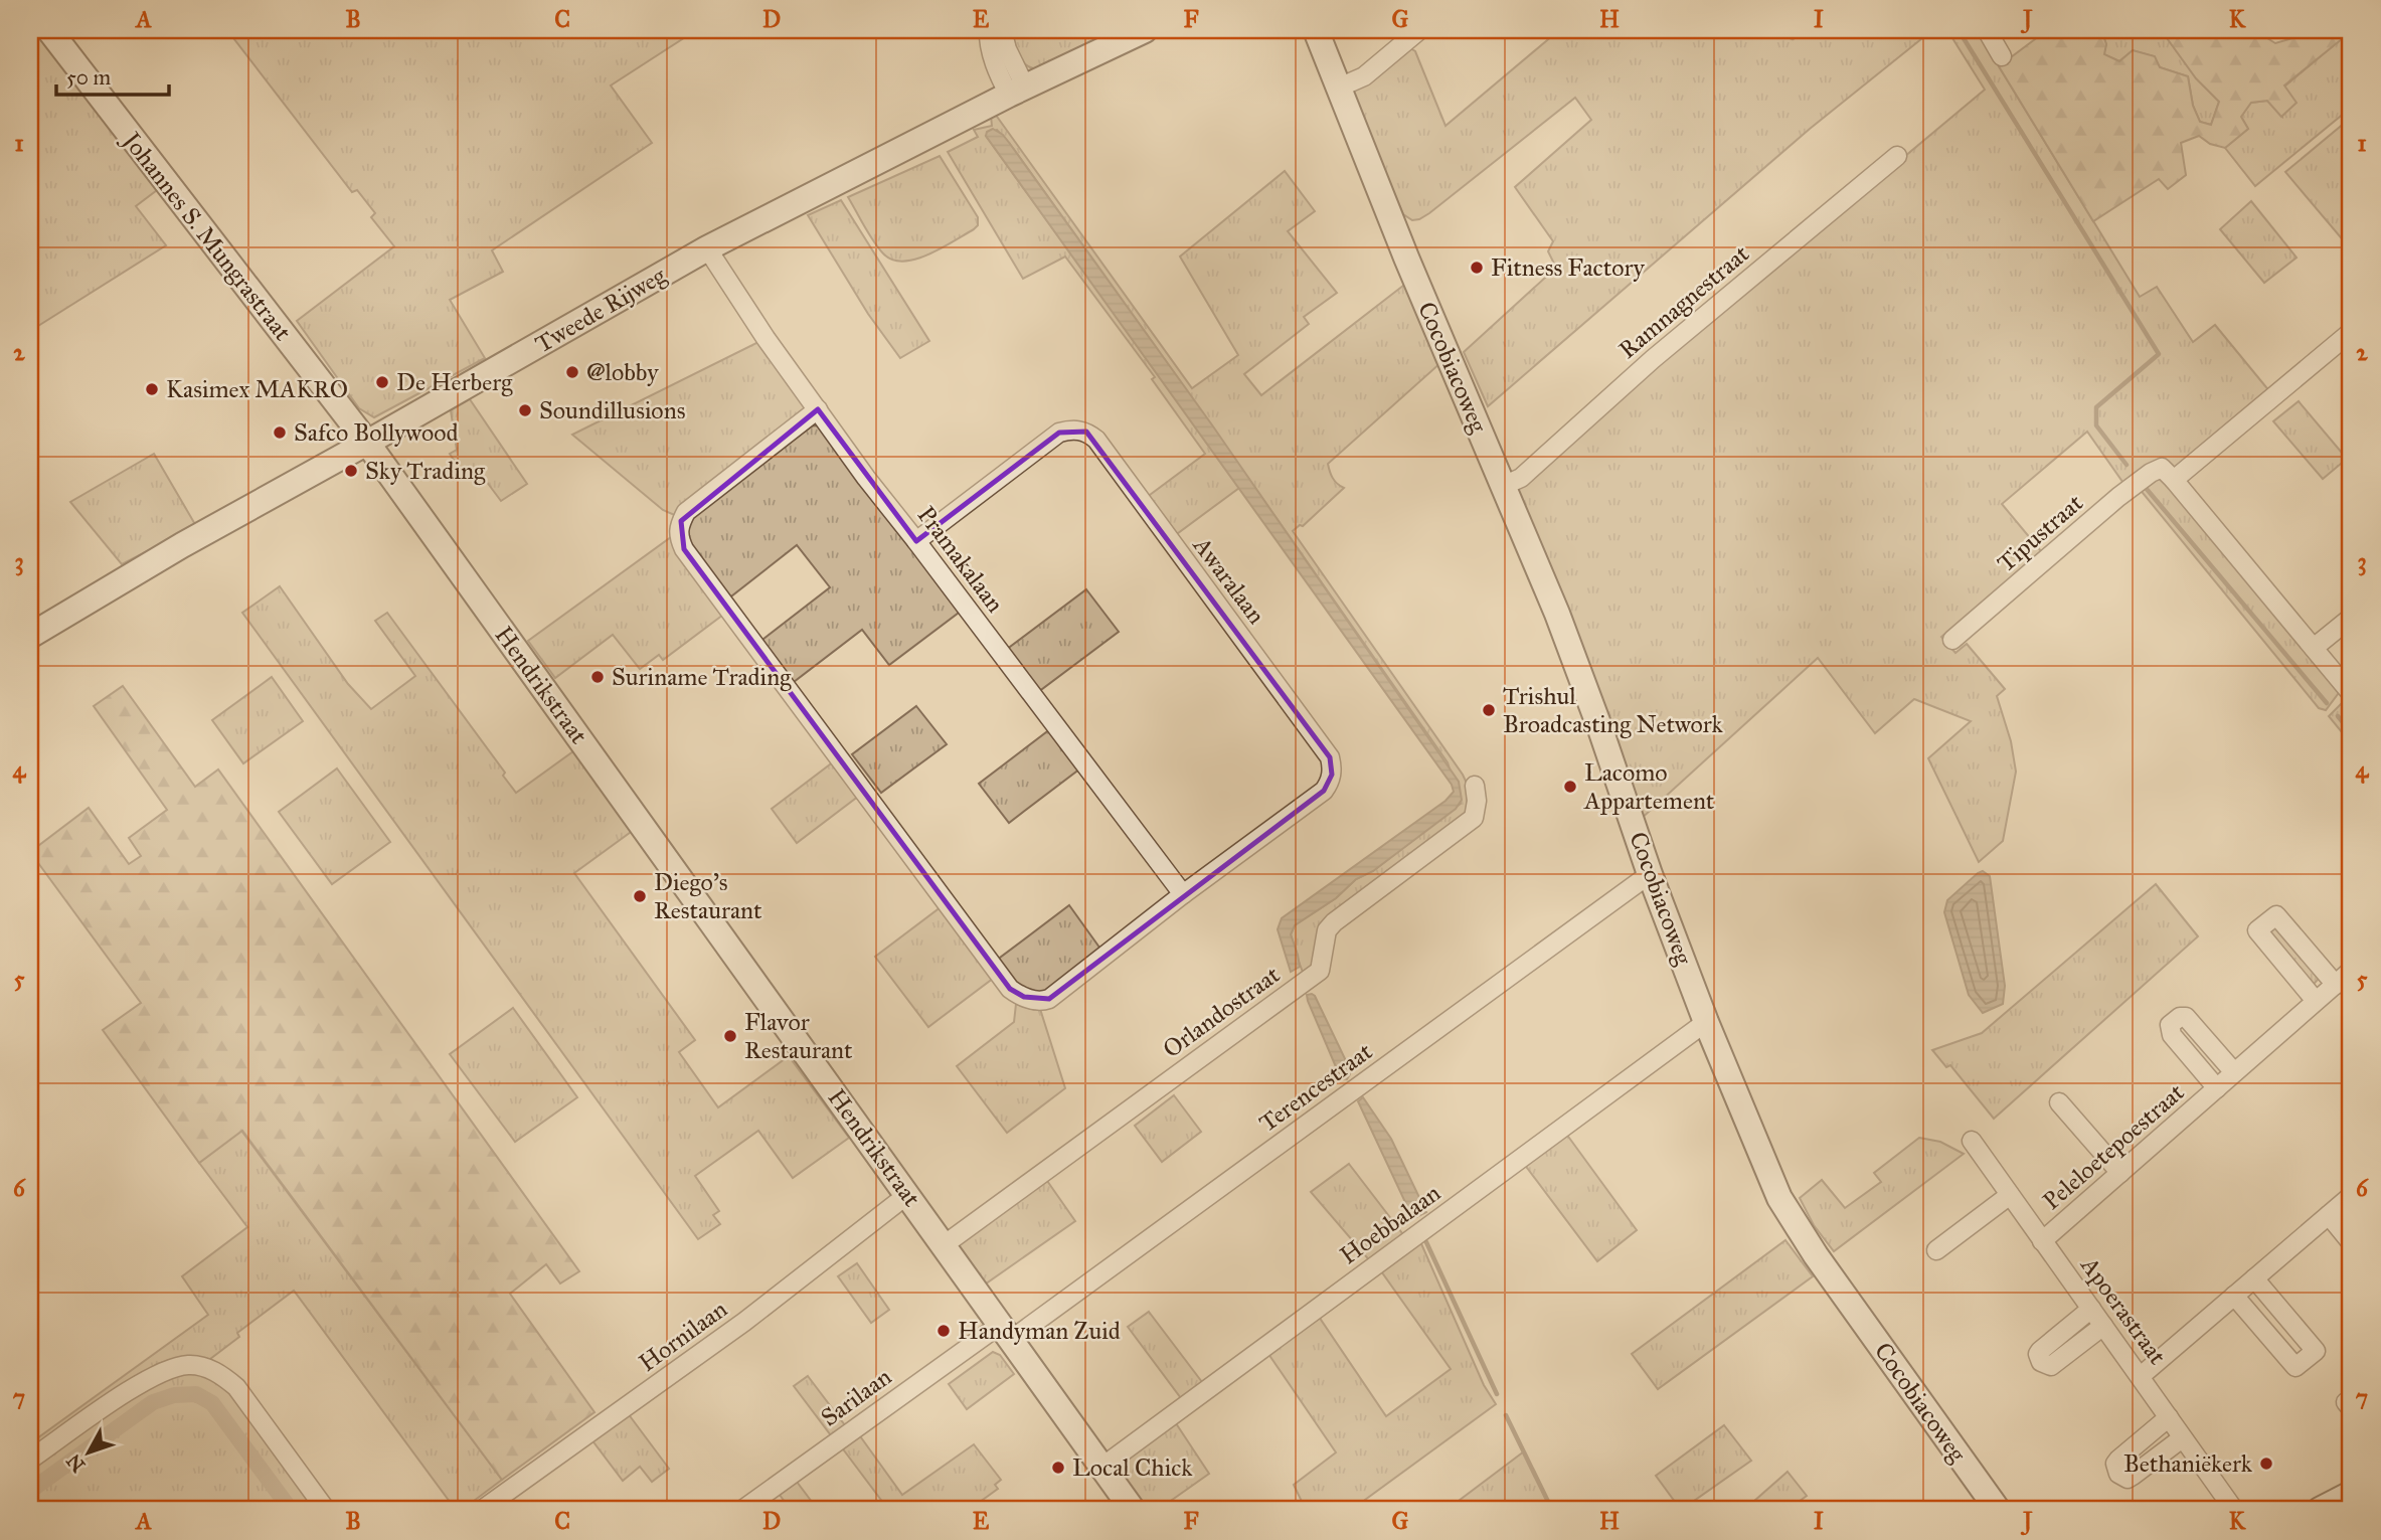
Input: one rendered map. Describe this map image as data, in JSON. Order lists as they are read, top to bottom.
{
  "streets": {
    "street": [
      "Johannes S. Mungrastraat",
      "Ramnagnestraat",
      "Tweede Rijweg",
      "Cocobiacoweg",
      "Tipustraat",
      "Pramakalaan",
      "Awaralaan",
      "Hendrikstraat",
      "Orlandostraat",
      "Terencestraat",
      "Peleloetepoestraat",
      "Hoebbalaan",
      "Apoerastraat",
      "Hornilaan",
      "Sarilaan"
    ]
  },
  "crossings": [
    ["Johannes S. Mungrastraat", "Tweede Rijweg"],
    ["Johannes S. Mungrastraat", "Hendrikstraat"],
    ["Ramnagnestraat", "Cocobiacoweg"],
    ["Tweede Rijweg", "Pramakalaan"],
    ["Tweede Rijweg", "Hendrikstraat"],
    ["Cocobiacoweg", "Terencestraat"],
    ["Cocobiacoweg", "Hoebbalaan"],
    ["Pramakalaan", "Awaralaan"],
    ["Hendrikstraat", "Orlandostraat"],
    ["Hendrikstraat", "Terencestraat"],
    ["Hendrikstraat", "Hoebbalaan"],
    ["Hendrikstraat", "Hornilaan"],
    ["Hendrikstraat", "Sarilaan"],
    ["Terencestraat", "Sarilaan"],
    ["Peleloetepoestraat", "Apoerastraat"]
  ],
  "places": [
    "Fitness Factory",
    "@lobby",
    "De Herberg",
    "Kasimex MAKRO",
    "Soundillusions",
    "Safco Bollywood",
    "Sky Trading",
    "Suriname Trading",
    "Trishul Broadcasting Network",
    "Lacomo Appartement",
    "Diego's Restaurant",
    "Flavor Restaurant",
    "Handyman Zuid",
    "Bethaniëkerk",
    "Local Chick"
  ],
  "scale_bar": "50 m",
  "north": "bottom left",
  "grid": {
    "columns": [
      "A",
      "B",
      "C",
      "D",
      "E",
      "F",
      "G",
      "H",
      "I",
      "J",
      "K"
    ],
    "rows": [
      "1",
      "2",
      "3",
      "4",
      "5",
      "6",
      "7"
    ]
  }
}
